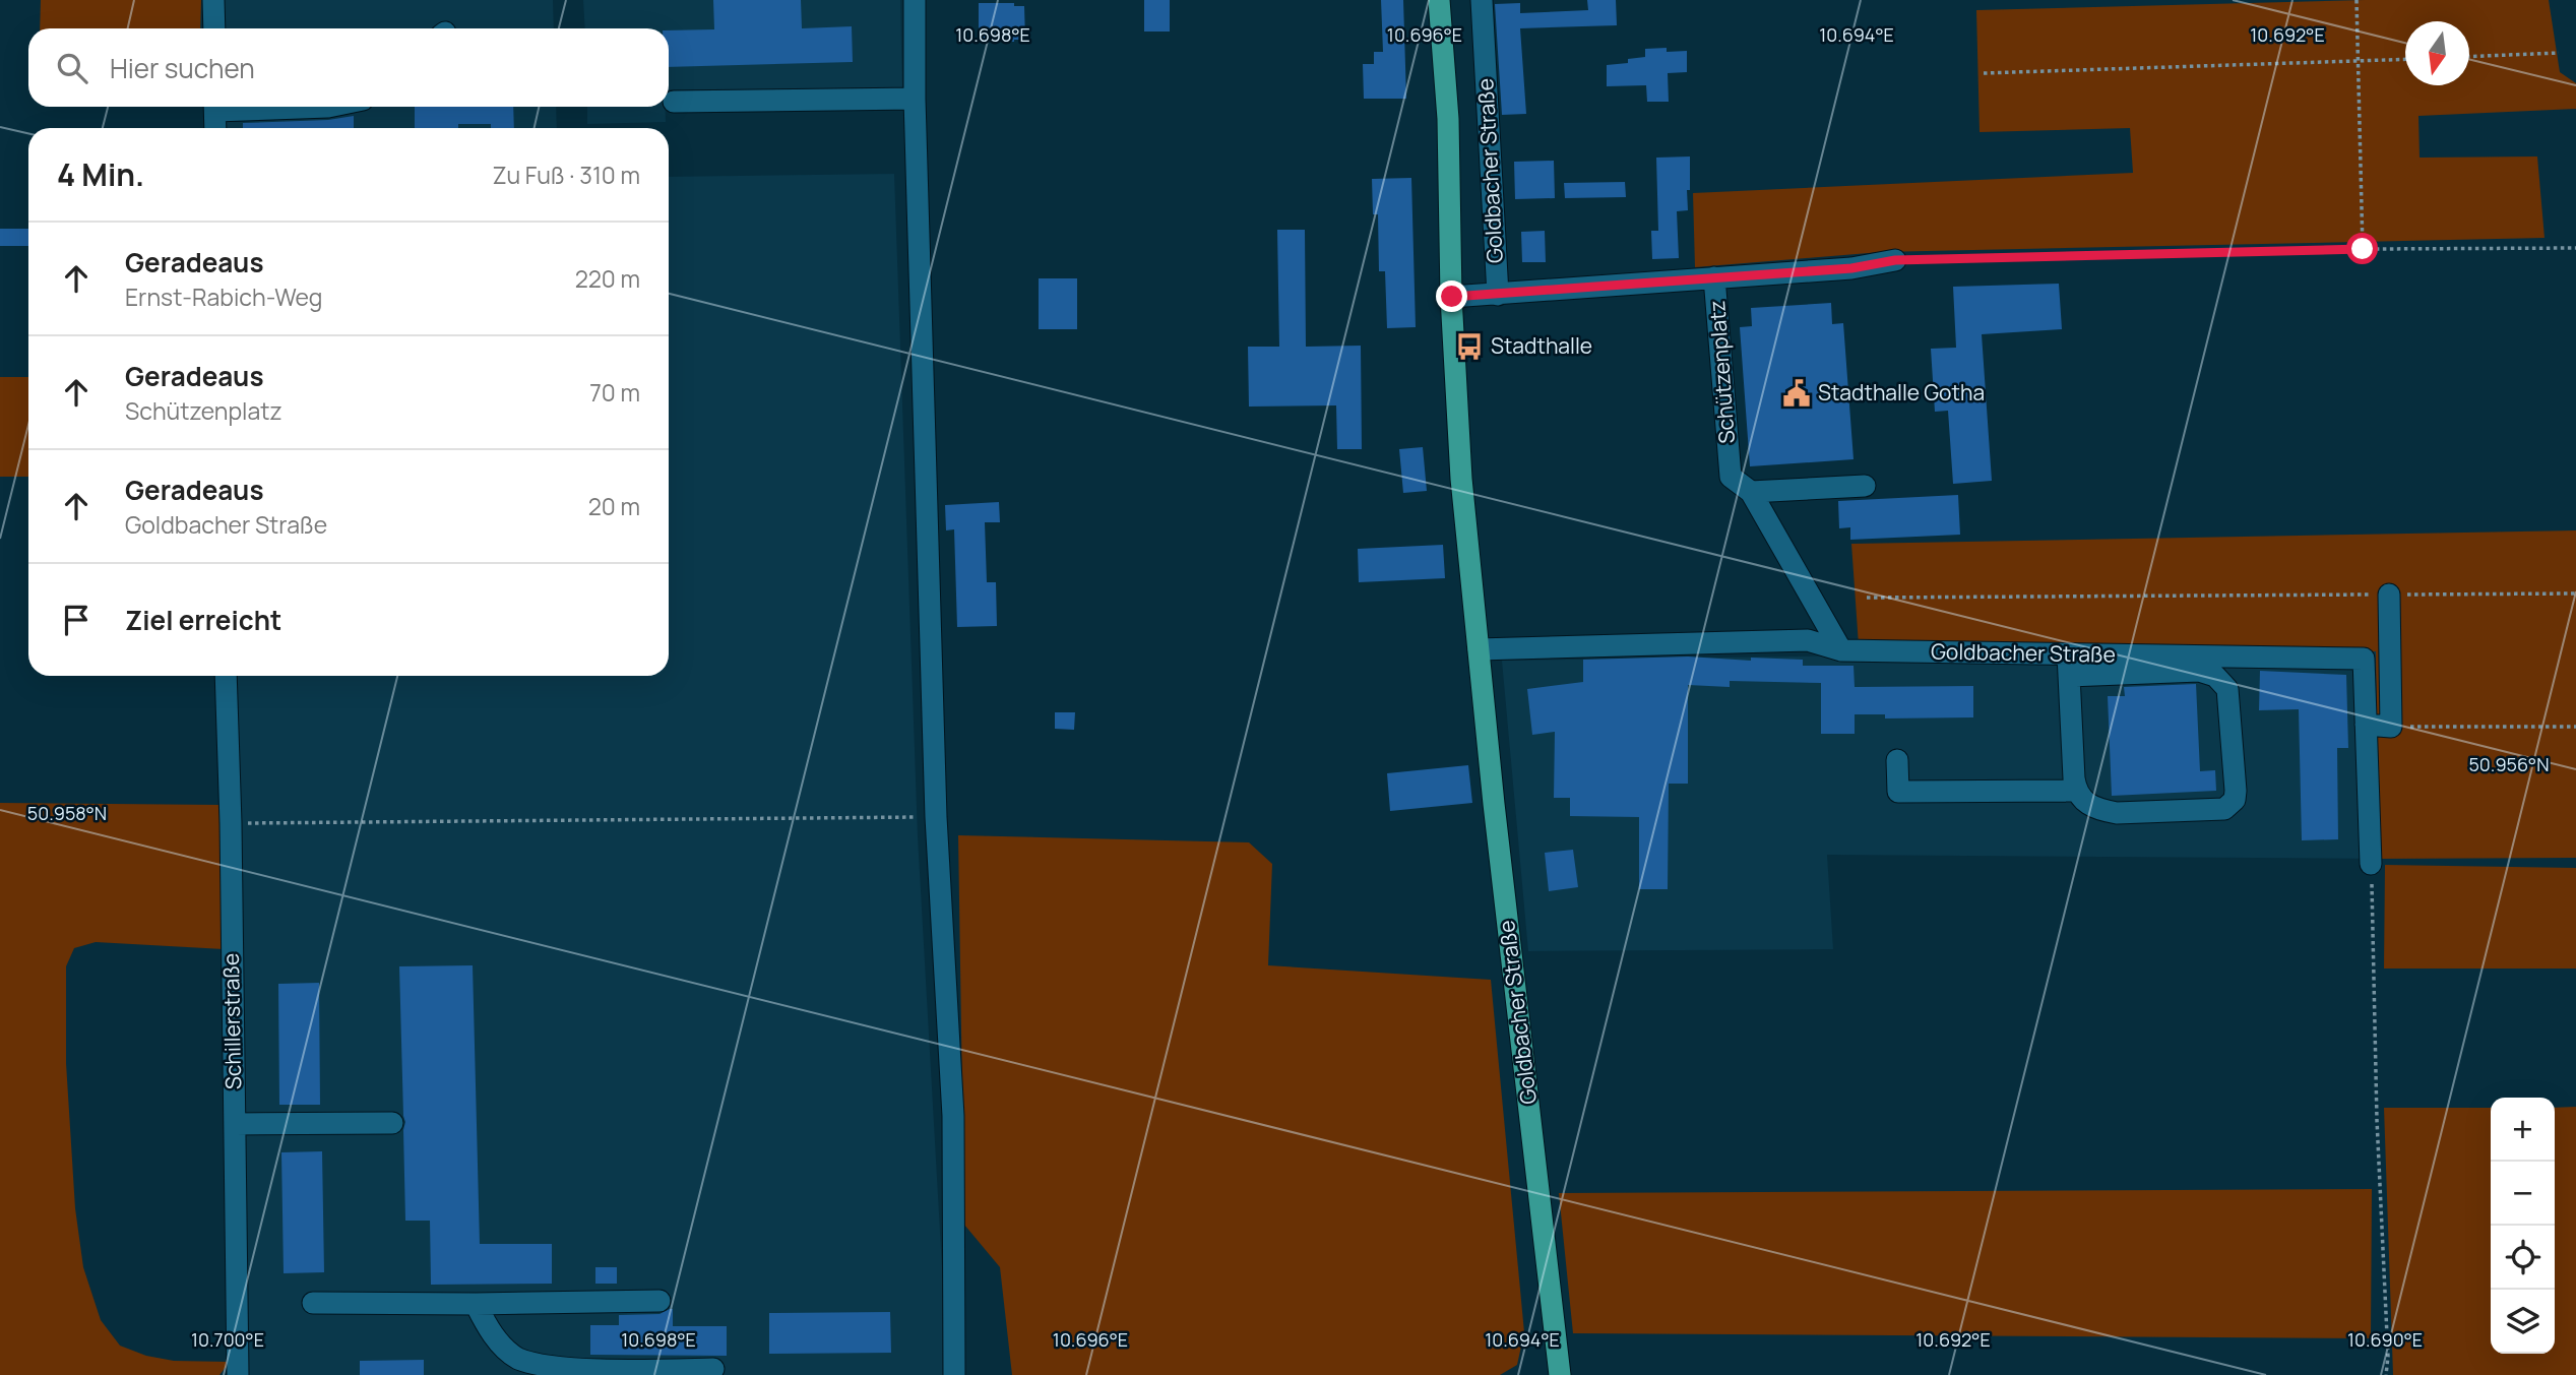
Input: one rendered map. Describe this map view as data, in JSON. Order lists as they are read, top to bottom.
{
  "streets": {
    "main road": ["Goldbacher Straße"],
    "street": ["Schützenplatz", "Schillerstraße"]
  },
  "crossings": [
    ["Goldbacher Straße", "Schützenplatz"]
  ],
  "places": {
    "bus stop": ["Stadthalle"],
    "public building": ["Stadthalle Gotha"]
  },
  "north": "bottom",
  "page": {
    "search": "Hier suchen",
    "heading": ["4 Min.", "Zu Fuß · 310 m"],
    "list": [
      ["Geradeaus", "Ernst-Rabich-Weg", "220 m"],
      ["Geradeaus", "Schützenplatz", "70 m"],
      ["Geradeaus", "Goldbacher Straße", "20 m"],
      "Ziel erreicht"
    ],
    "map_buttons": ["+", "−"]
  },
  "coordinates": [
    "10.698°E",
    "10.696°E",
    "10.694°E",
    "10.692°E",
    "50.956°N",
    "50.958°N",
    "10.700°E",
    "10.690°E"
  ]
}
